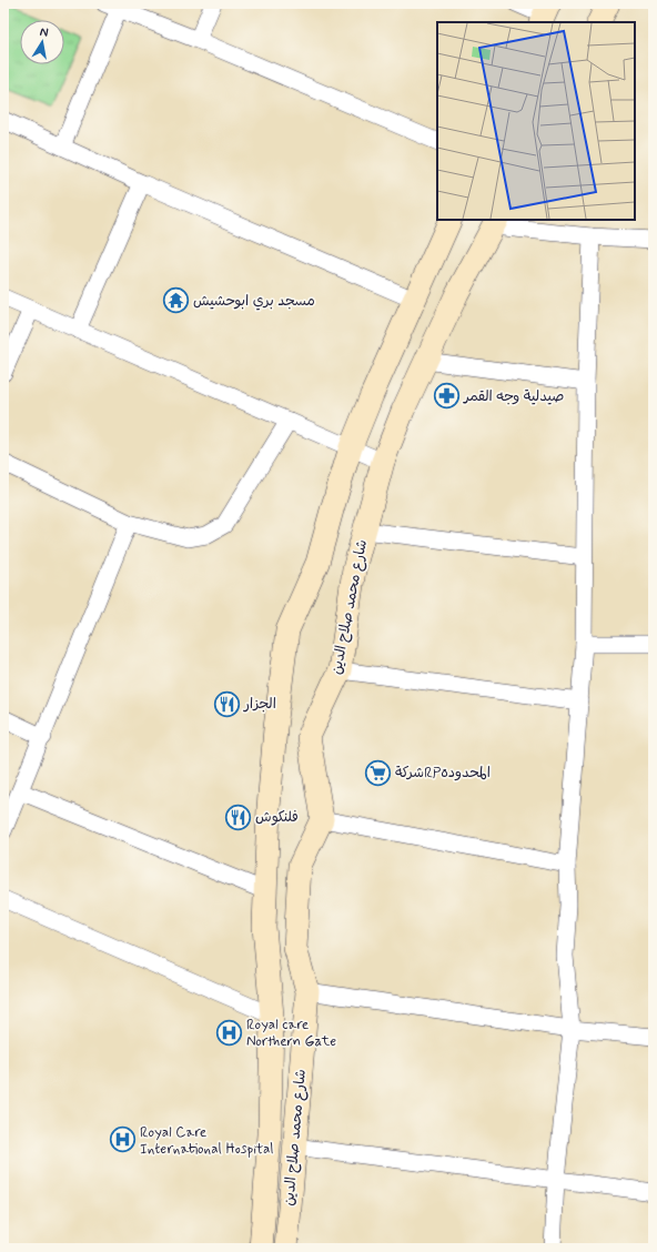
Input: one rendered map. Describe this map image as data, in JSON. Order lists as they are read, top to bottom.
{
  "streets": {
    "main road": ["شارع محمد صلاح الدين"]
  },
  "places": {
    "temple": ["مسجد بري ابوحشيش"],
    "pharmacy": ["صيدلية وجه القمر"],
    "restaurant": ["الجزار", "فلنكوش"],
    "supermarket": ["شركةRPالمحدوده"],
    "hospital": ["Royal care Northern Gate", "Royal Care International Hospital"]
  },
  "north": "top"
}
